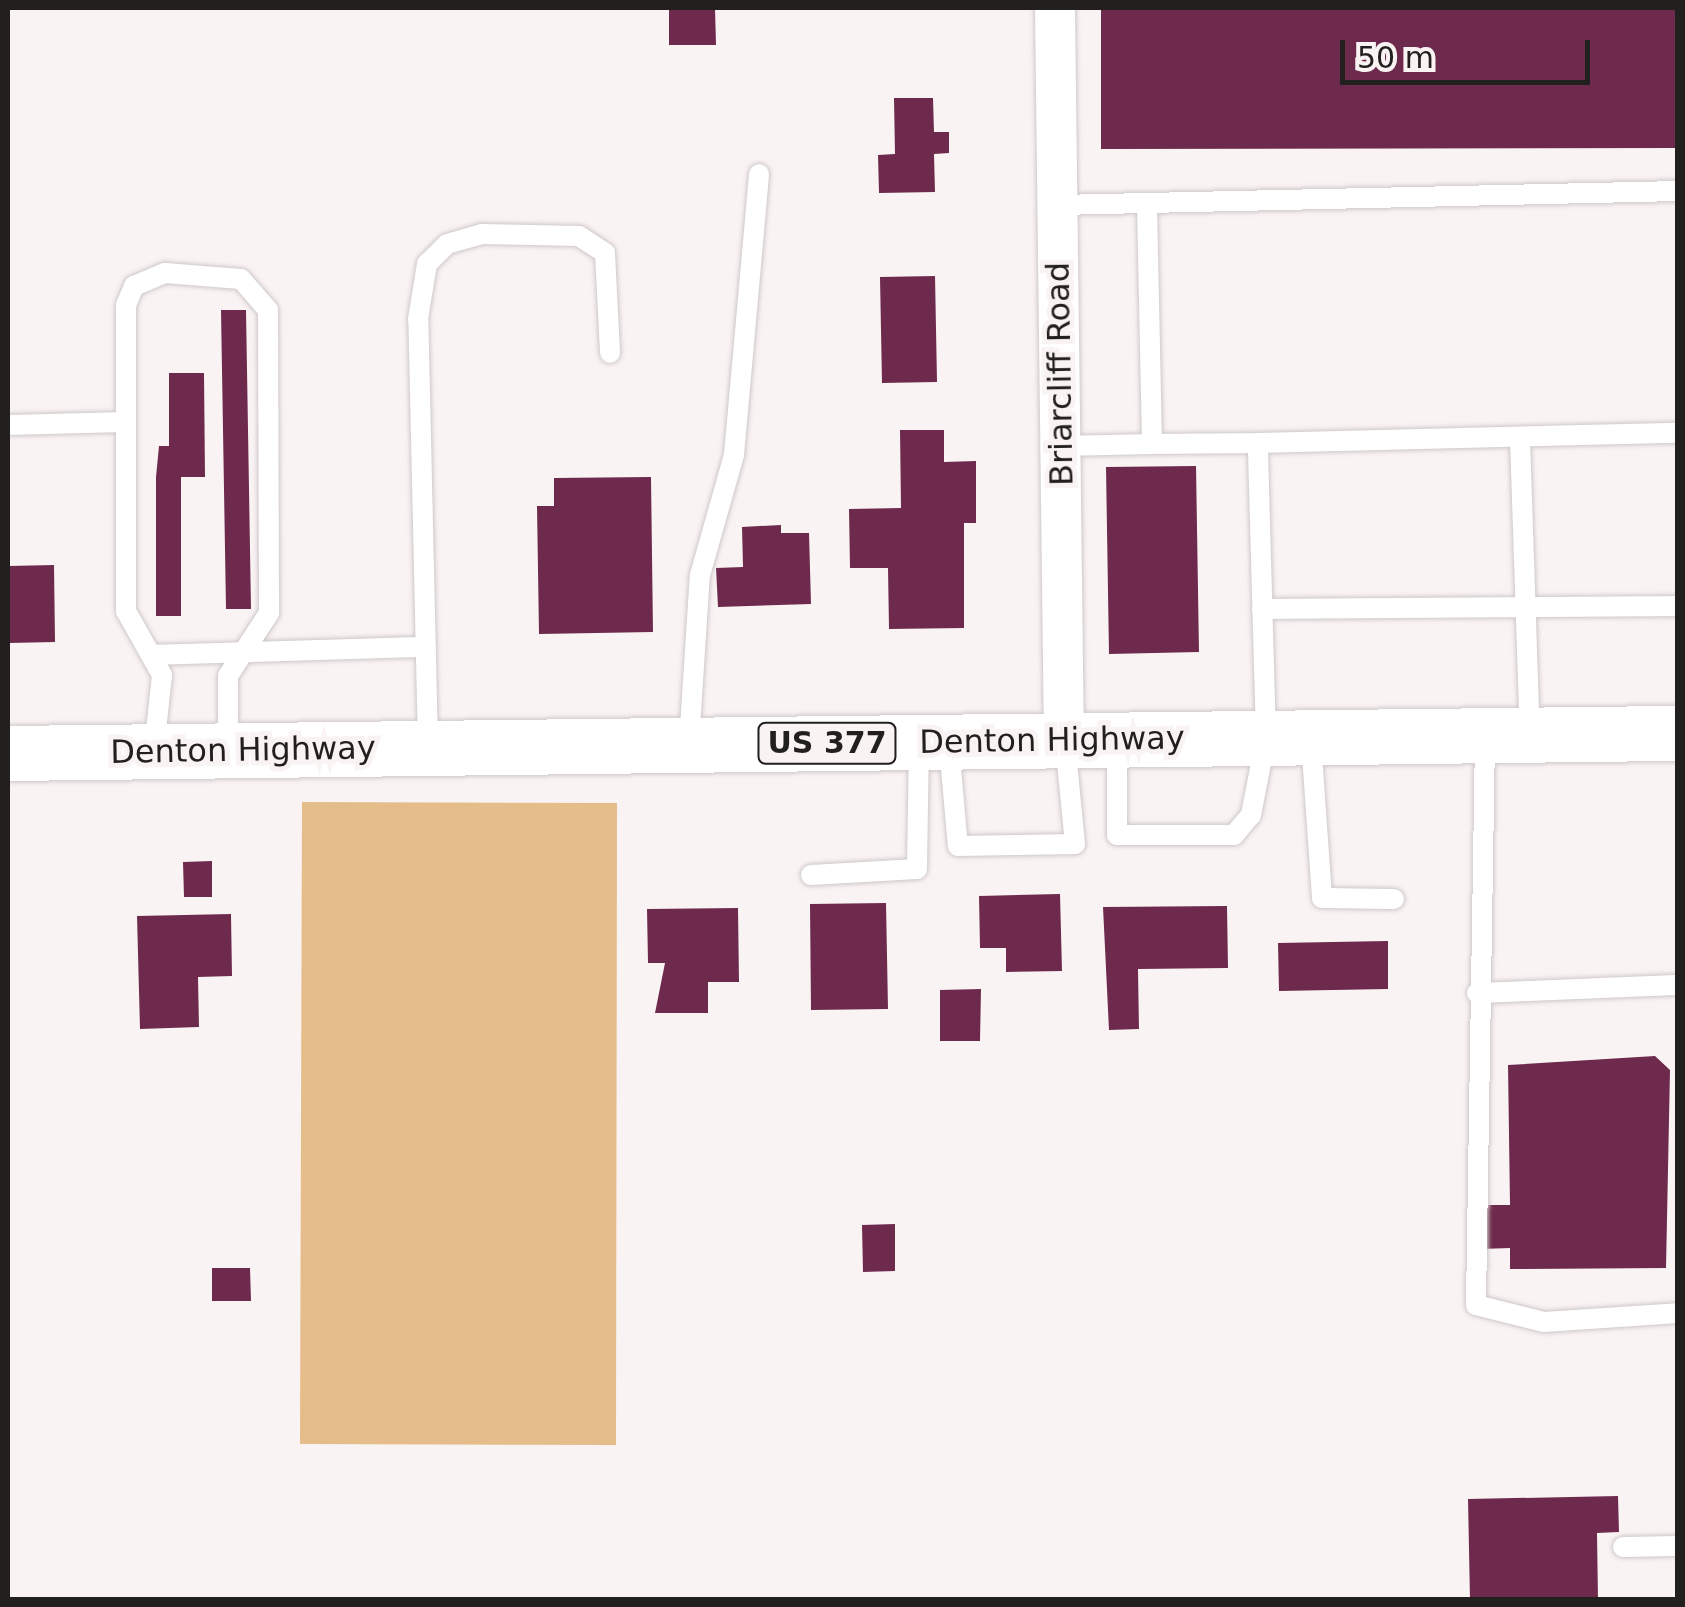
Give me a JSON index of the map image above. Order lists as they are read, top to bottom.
{
  "streets": {
    "main road": ["Denton Highway", "US 377"],
    "street": ["Briarcliff Road"]
  },
  "crossings": [
    ["Briarcliff Road", "Denton Highway"]
  ],
  "scale_bar": "50 m"
}
